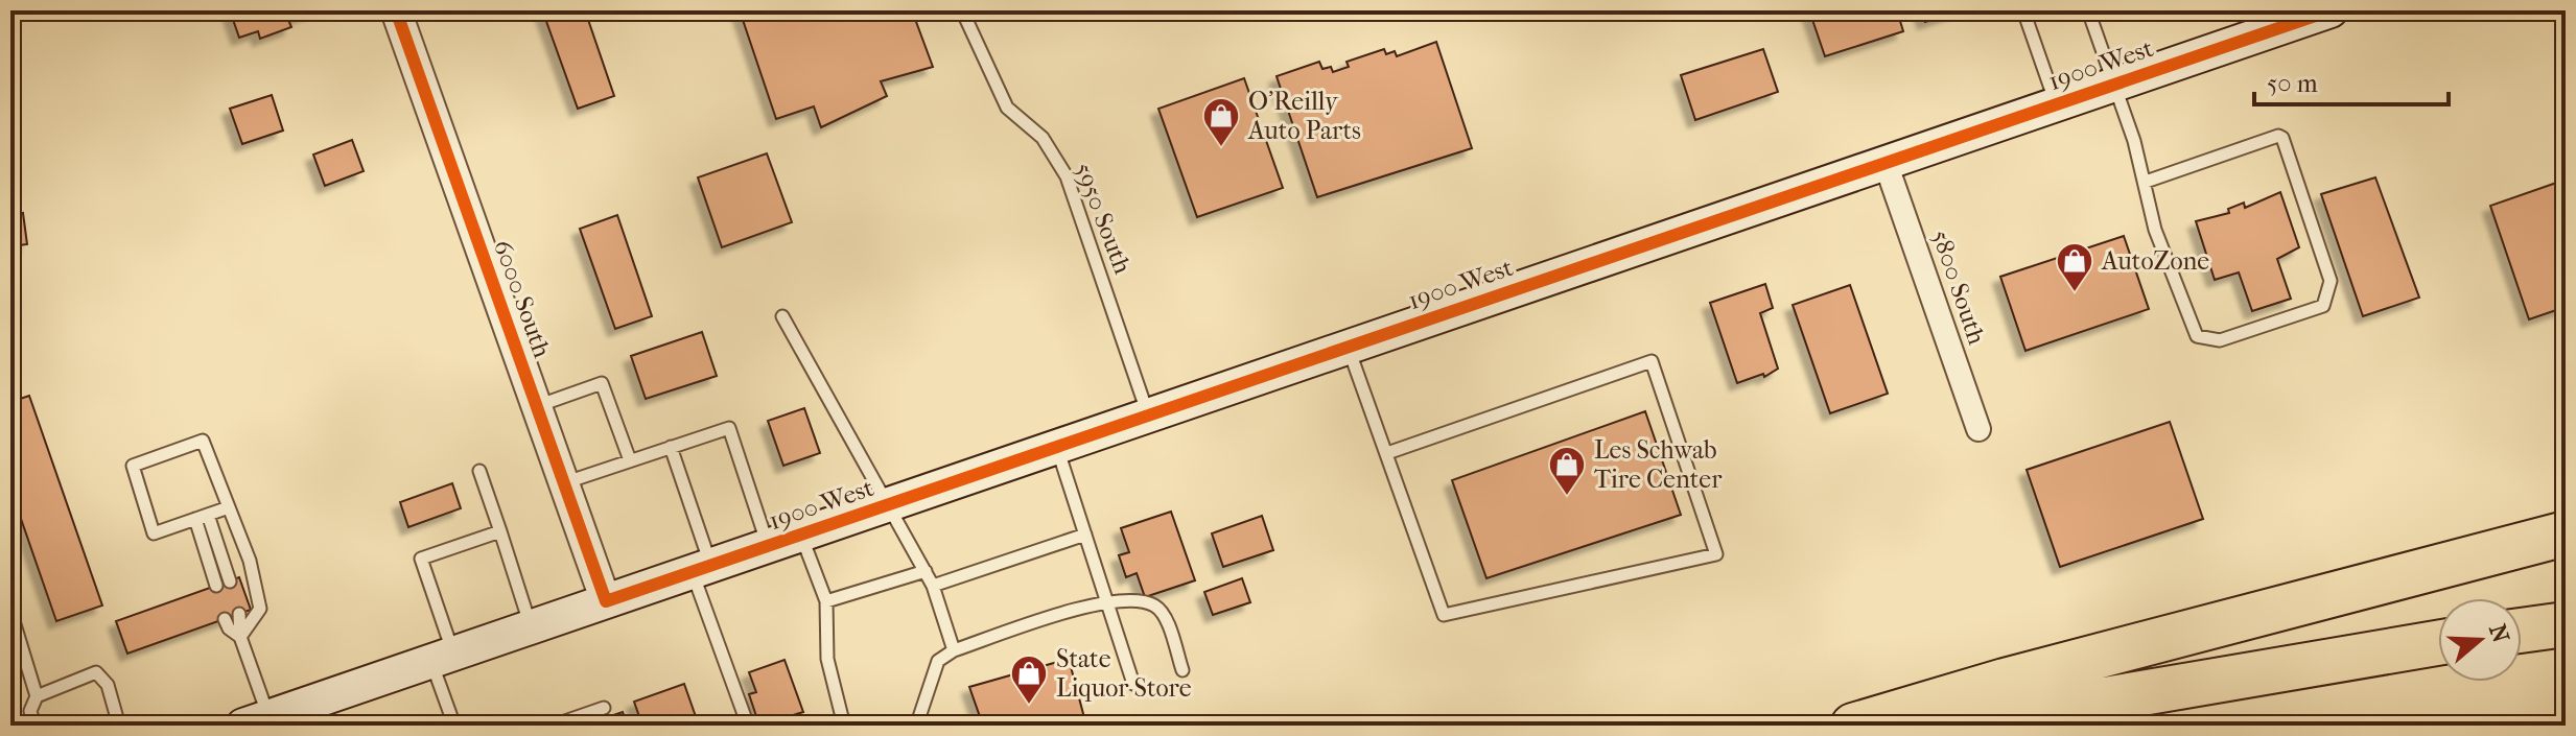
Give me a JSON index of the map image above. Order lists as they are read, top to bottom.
{
  "streets": {
    "main road": ["1900 West"],
    "street": ["5800 South", "6000 South"],
    "lane": ["5950 South"]
  },
  "crossings": [
    ["1900 West", "5950 South"],
    ["1900 West", "5800 South"],
    ["1900 West", "6000 South"]
  ],
  "places": {
    "shop": [
      "O'Reilly Auto Parts",
      "AutoZone",
      "Les Schwab Tire Center",
      "State Liquor Store"
    ]
  },
  "scale_bar": "50 m",
  "north": "right"
}
